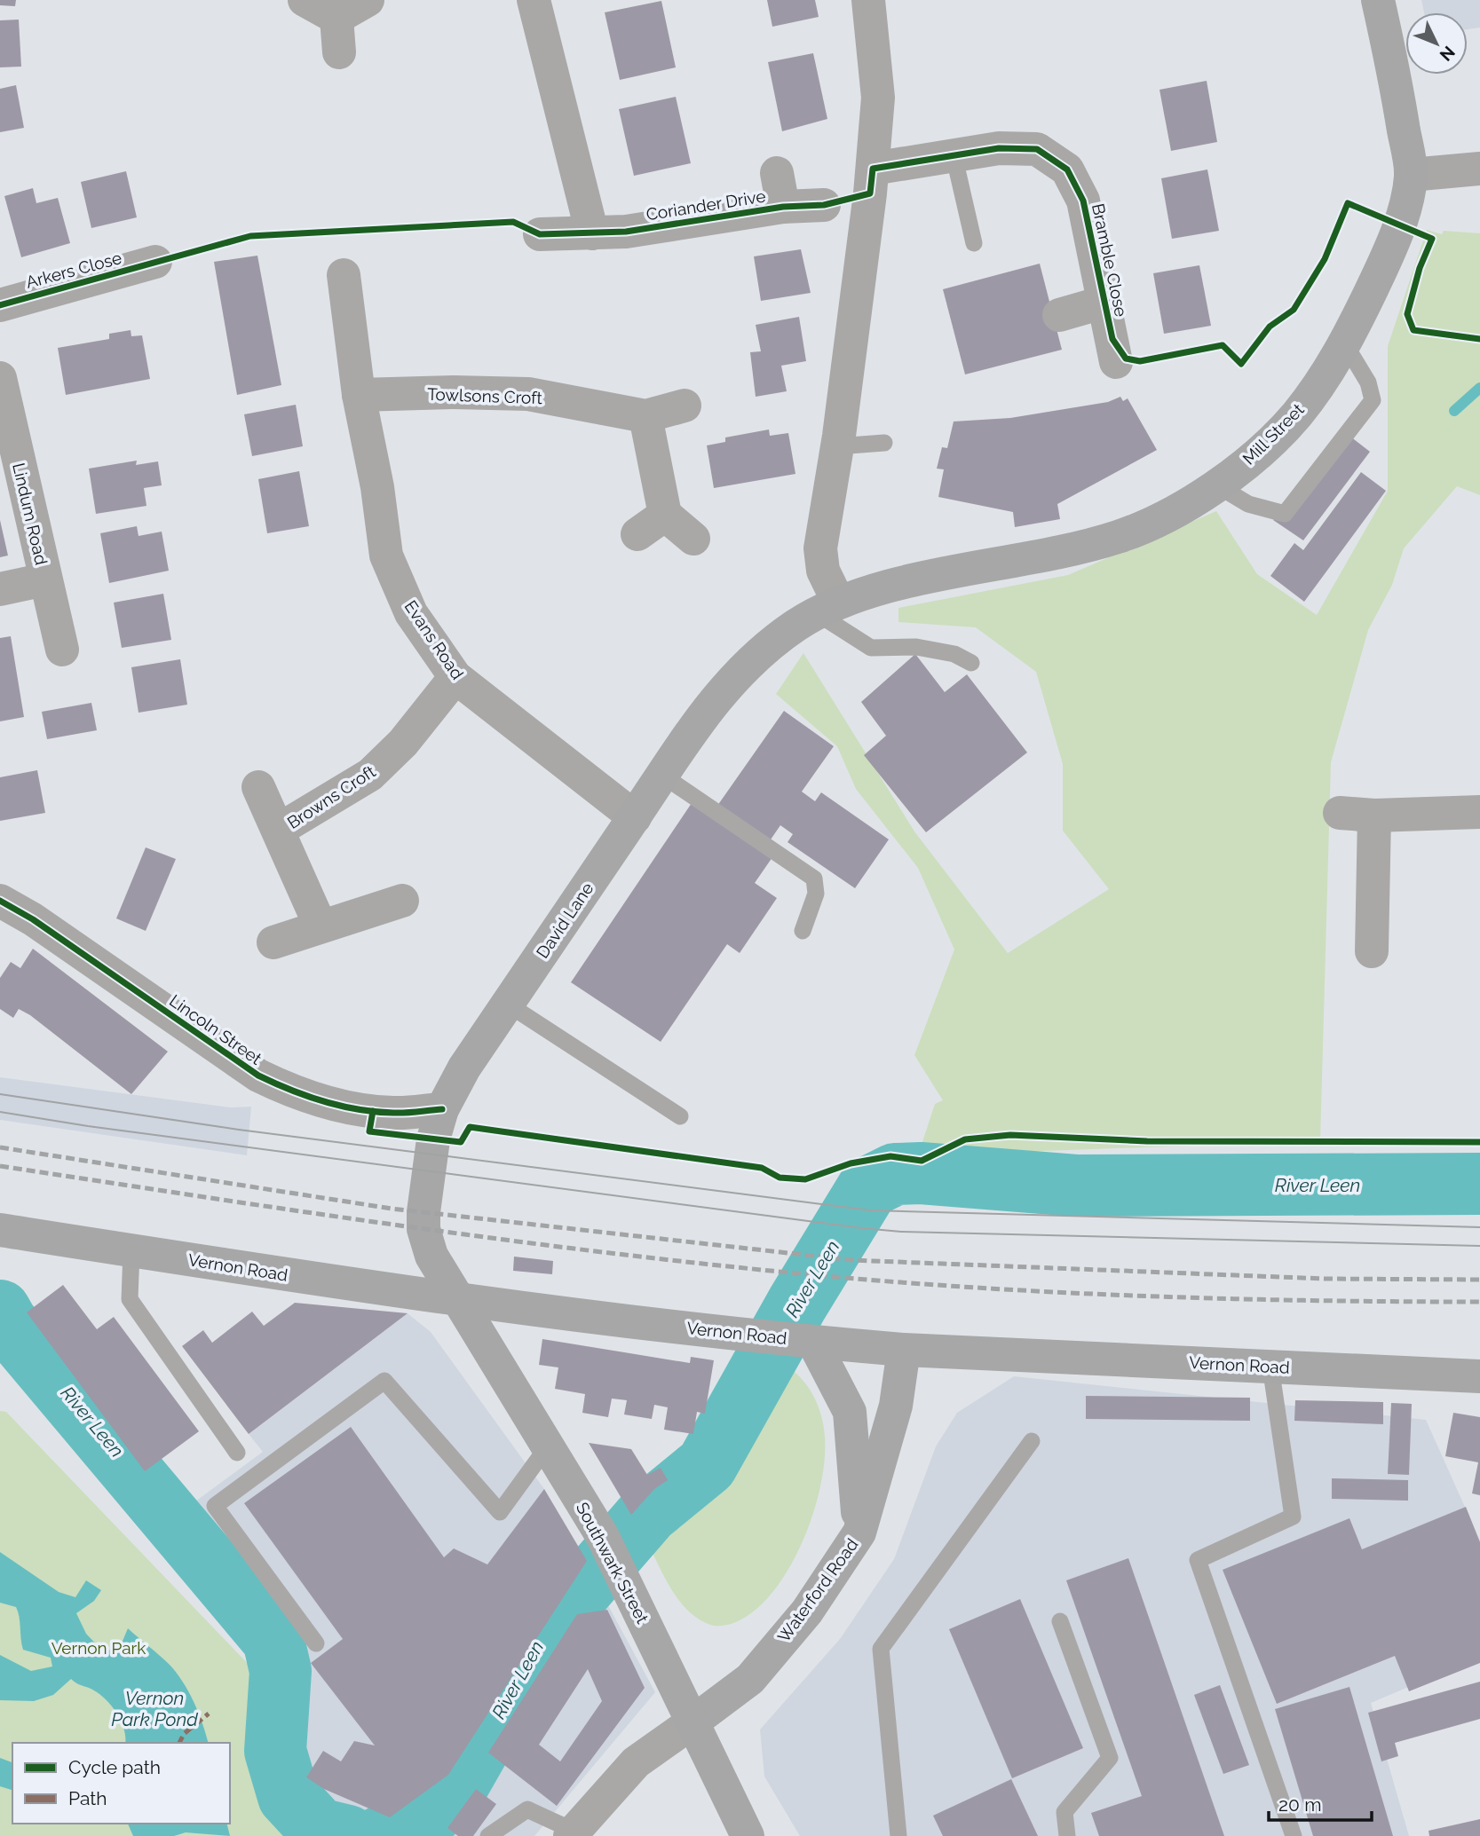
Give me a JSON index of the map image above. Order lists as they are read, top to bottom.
{
  "streets": {
    "main road": [
      "Mill Street",
      "David Lane",
      "Vernon Road",
      "Southwark Street",
      "Waterford Road"
    ],
    "street": [
      "Coriander Drive",
      "Bramble Close",
      "Arkers Close",
      "Towlsons Croft",
      "Lindum Road",
      "Evans Road",
      "Browns Croft",
      "Lincoln Street"
    ]
  },
  "crossings": [
    ["Towlsons Croft", "Evans Road"],
    ["Mill Street", "David Lane"],
    ["Evans Road", "Browns Croft"],
    ["Evans Road", "David Lane"],
    ["David Lane", "Lincoln Street"],
    ["David Lane", "Vernon Road"],
    ["David Lane", "Southwark Street"],
    ["Vernon Road", "Southwark Street"],
    ["Vernon Road", "Waterford Road"],
    ["Southwark Street", "Waterford Road"]
  ],
  "water": ["River Leen", "Vernon Park Pond"],
  "parks": ["Vernon Park"],
  "legend": ["Cycle path", "Path"],
  "scale_bar": "20 m",
  "north": "bottom right"
}
